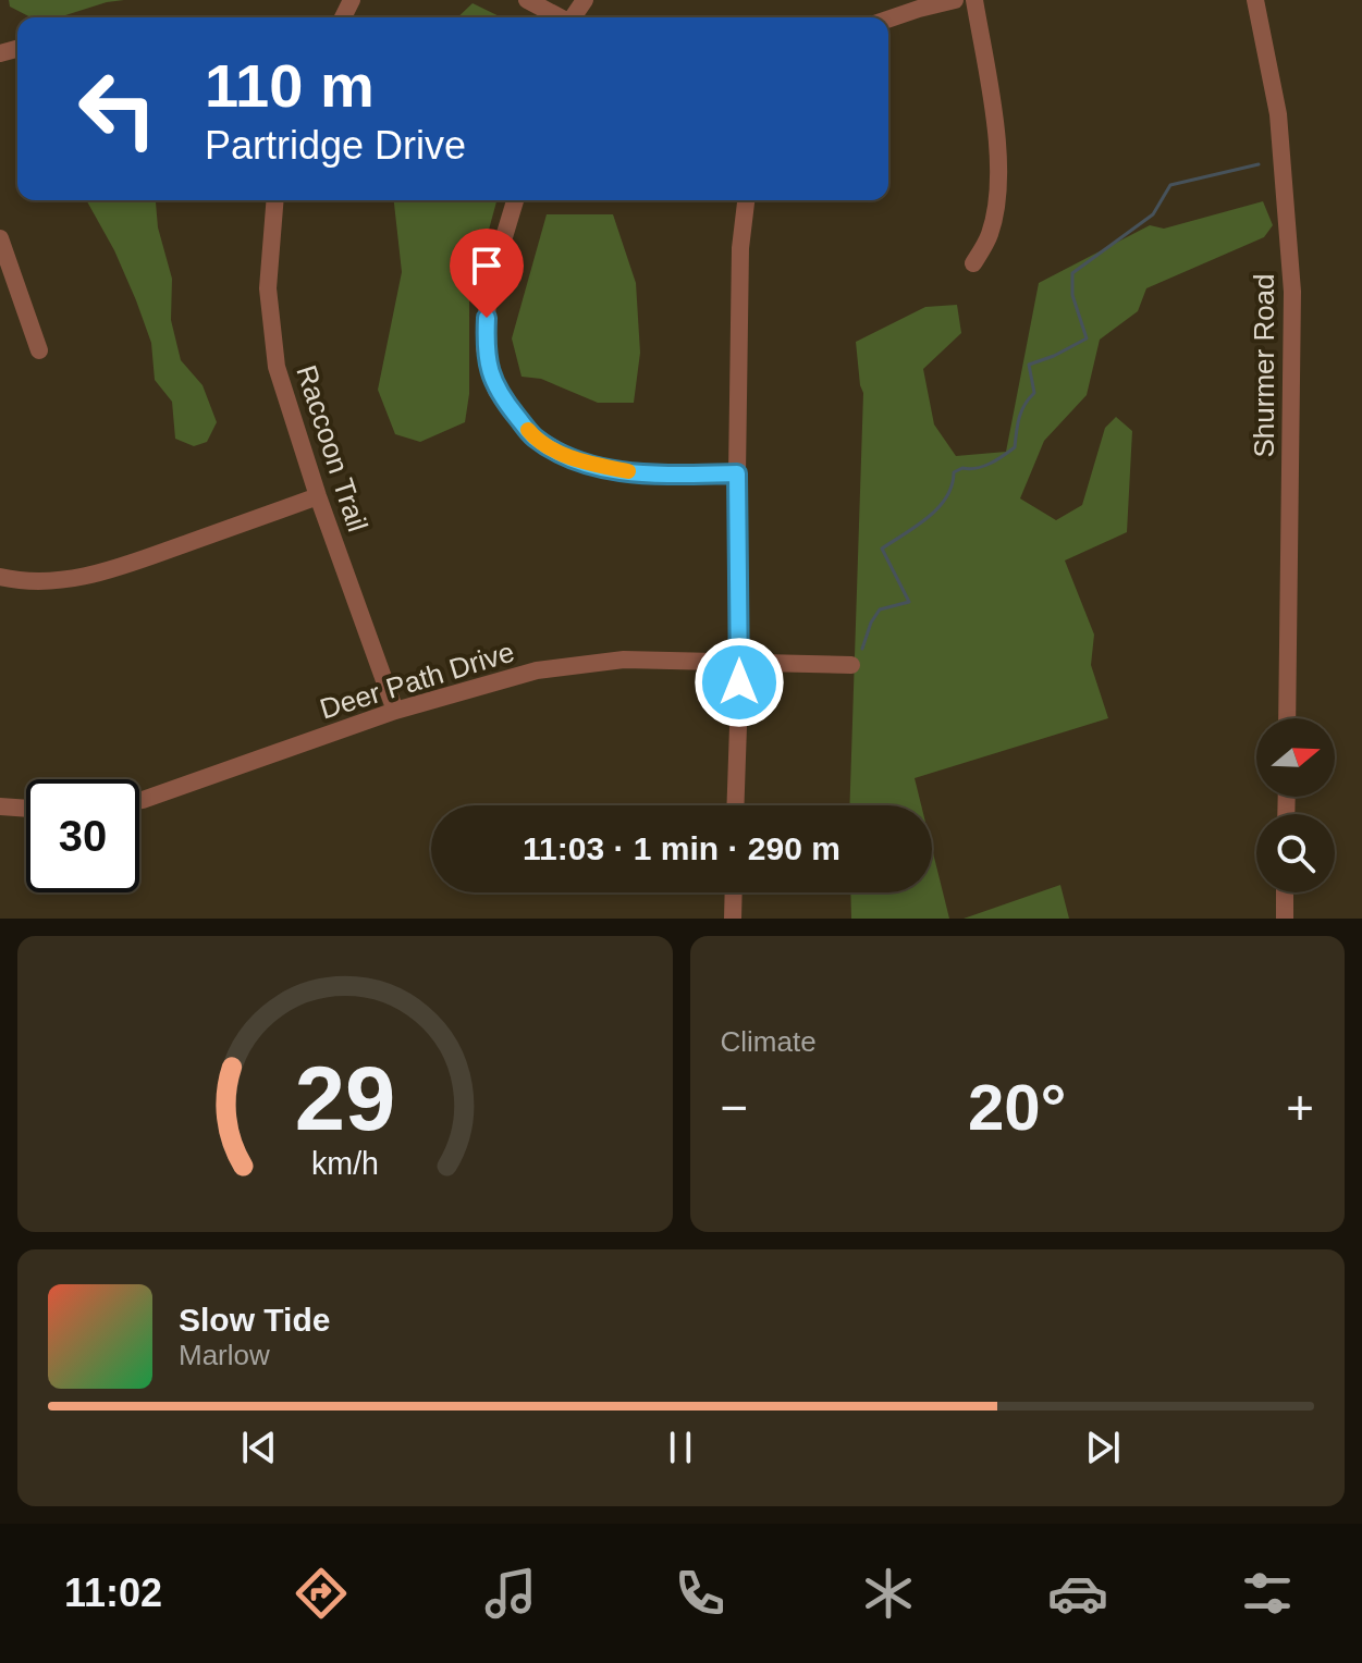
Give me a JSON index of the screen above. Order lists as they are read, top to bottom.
{
  "streets": {
    "street": ["Shurmer Road", "Raccoon Trail", "Deer Path Drive"]
  },
  "crossings": [
    ["Raccoon Trail", "Deer Path Drive"]
  ],
  "north": "right",
  "page": {
    "turn": ["110 m", "Partridge Drive"],
    "limit": "30",
    "trip": "11:03 · 1 min · 290 m",
    "tile": "Climate",
    "heat": ["−", "20°", "+"],
    "song": ["Slow Tide", "Marlow"],
    "tabs": "11:02",
    "gauge": ["29", "km/h"]
  }
}
